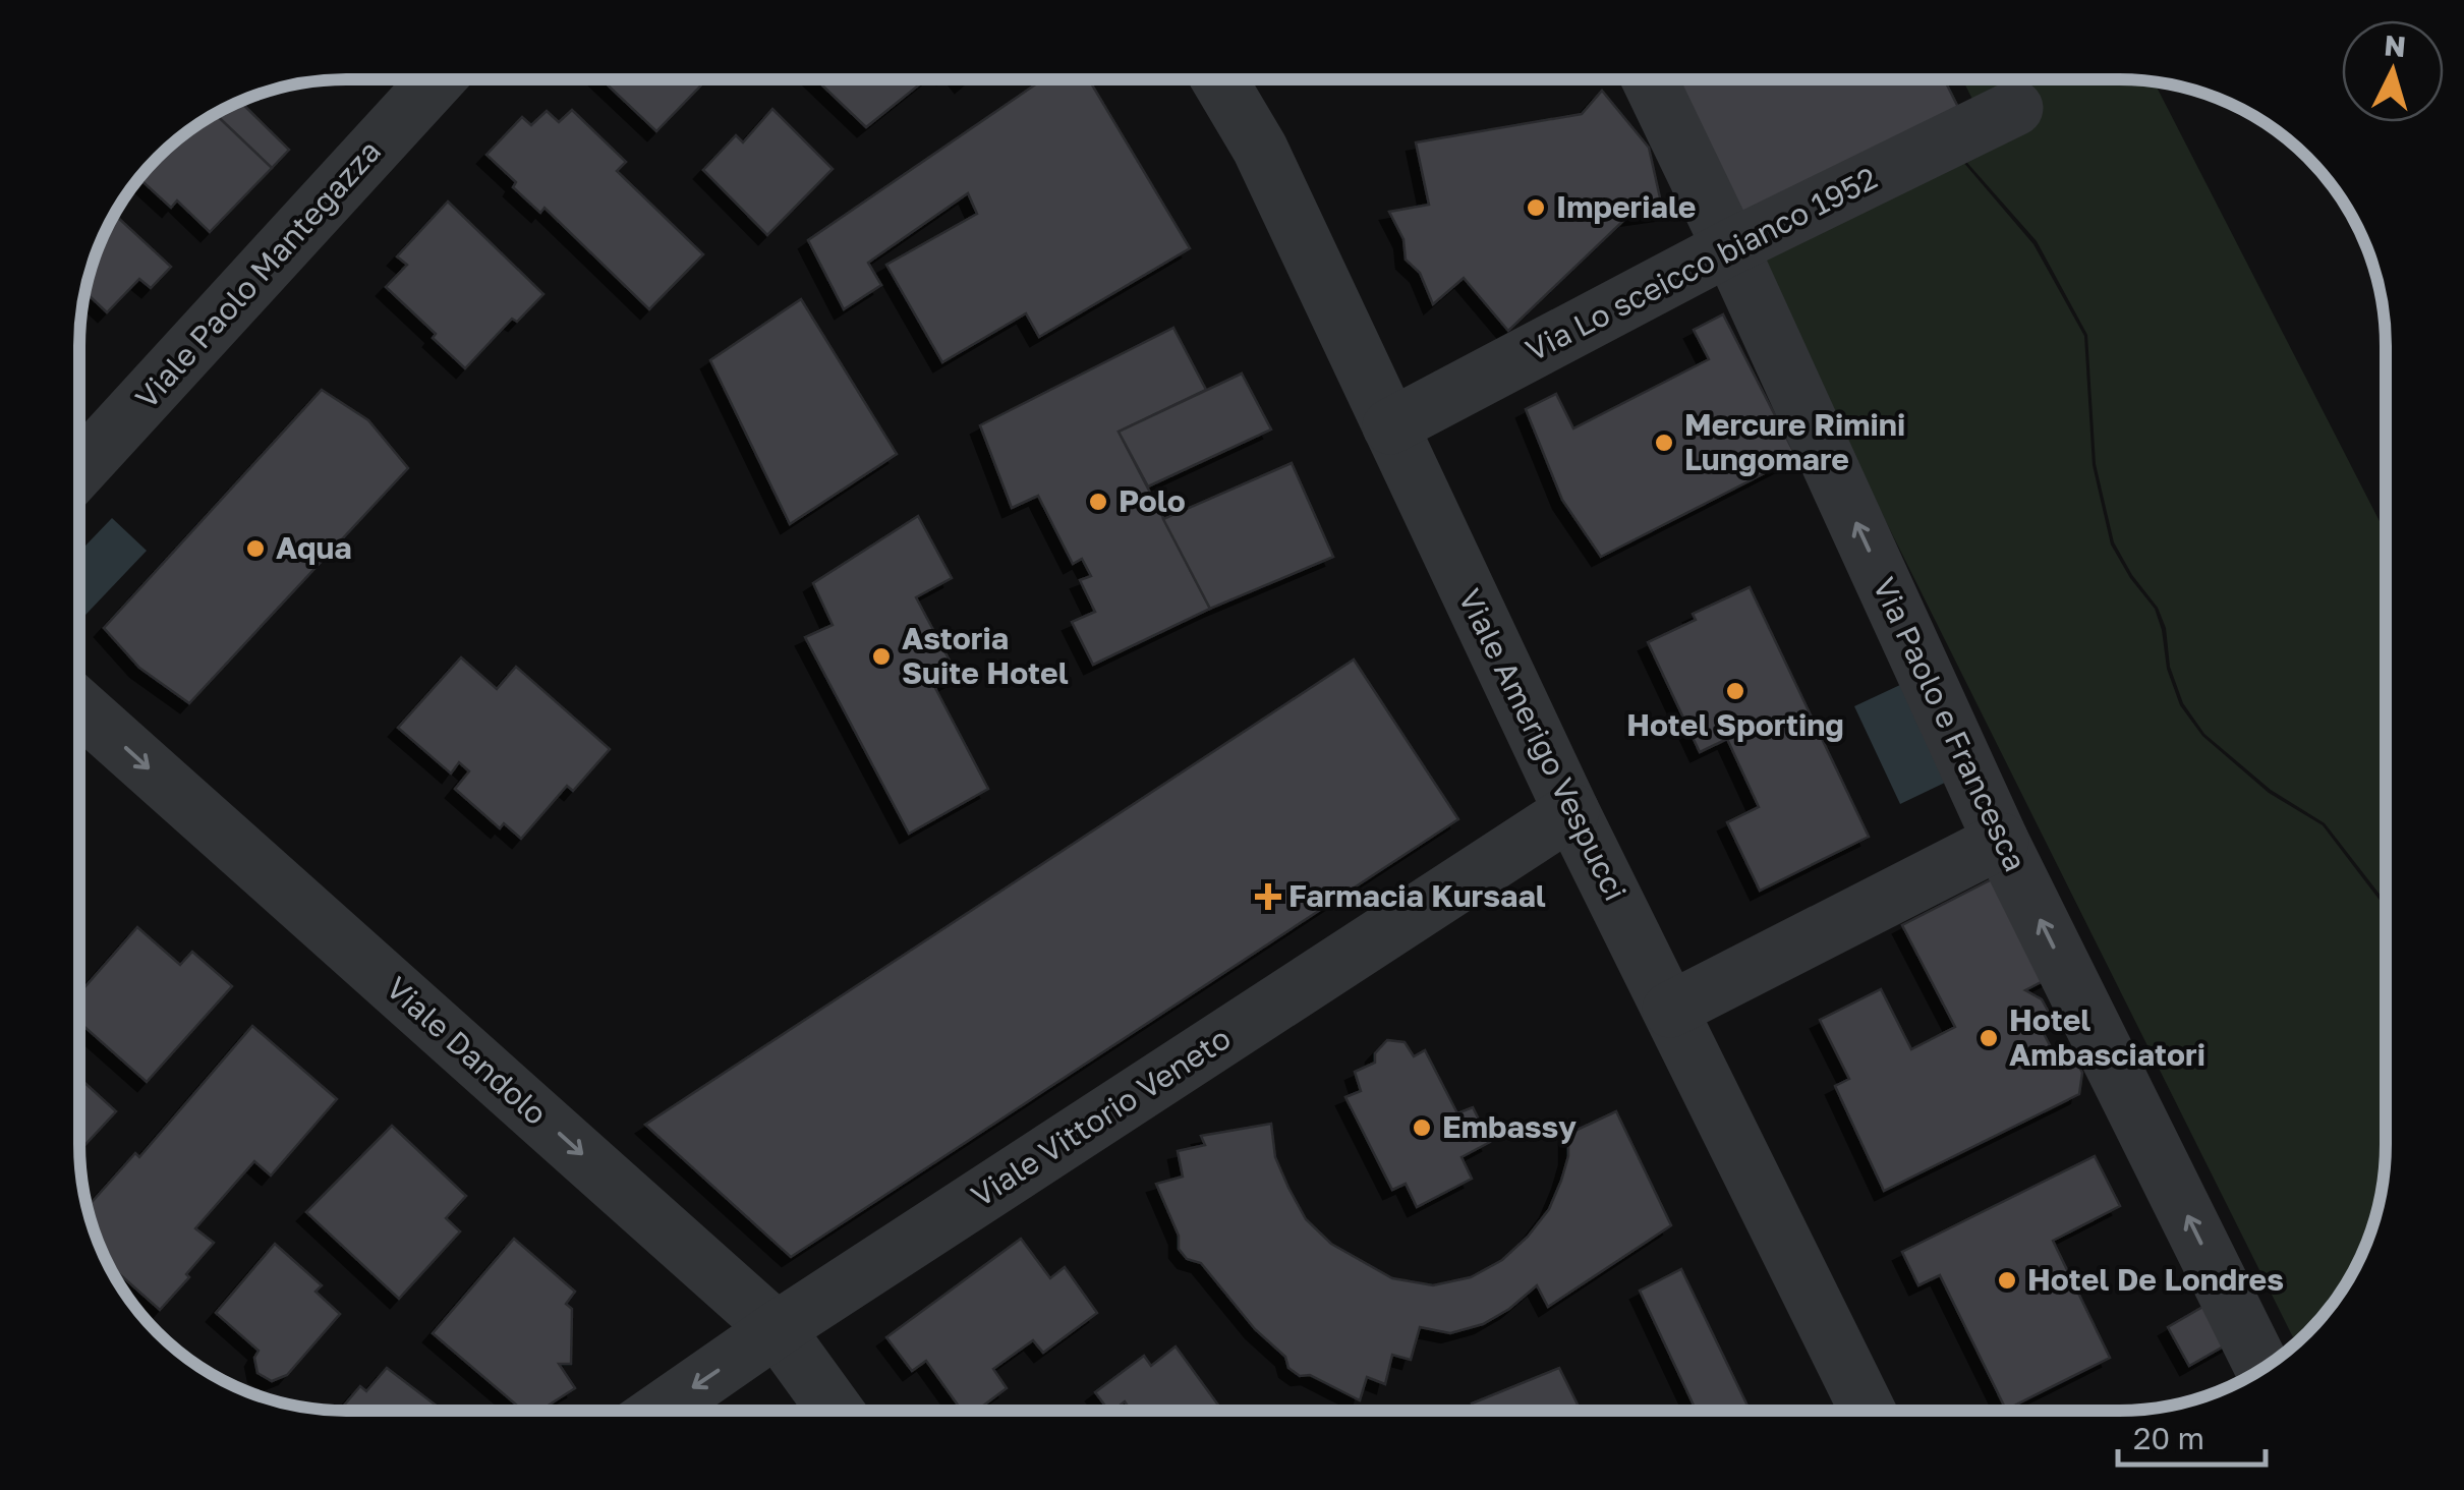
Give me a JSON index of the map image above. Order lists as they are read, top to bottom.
{
  "streets": {
    "street": [
      "Via Lo sceicco bianco 1952",
      "Viale Paolo Mantegazza",
      "Via Paolo e Francesca",
      "Viale Amerigo Vespucci",
      "Viale Dandolo",
      "Viale Vittorio Veneto"
    ]
  },
  "crossings": [
    ["Via Lo sceicco bianco 1952", "Via Paolo e Francesca"],
    ["Via Lo sceicco bianco 1952", "Viale Amerigo Vespucci"],
    ["Viale Amerigo Vespucci", "Viale Vittorio Veneto"],
    ["Viale Dandolo", "Viale Vittorio Veneto"]
  ],
  "one_way": ["Via Paolo e Francesca", "Viale Dandolo"],
  "places": {
    "other": [
      "Imperiale",
      "Mercure Rimini Lungomare",
      "Polo",
      "Aqua",
      "Astoria Suite Hotel",
      "Hotel Sporting",
      "Hotel Ambasciatori",
      "Embassy",
      "Hotel De Londres"
    ],
    "health": ["Farmacia Kursaal"]
  },
  "scale_bar": "20 m",
  "north": "top"
}
